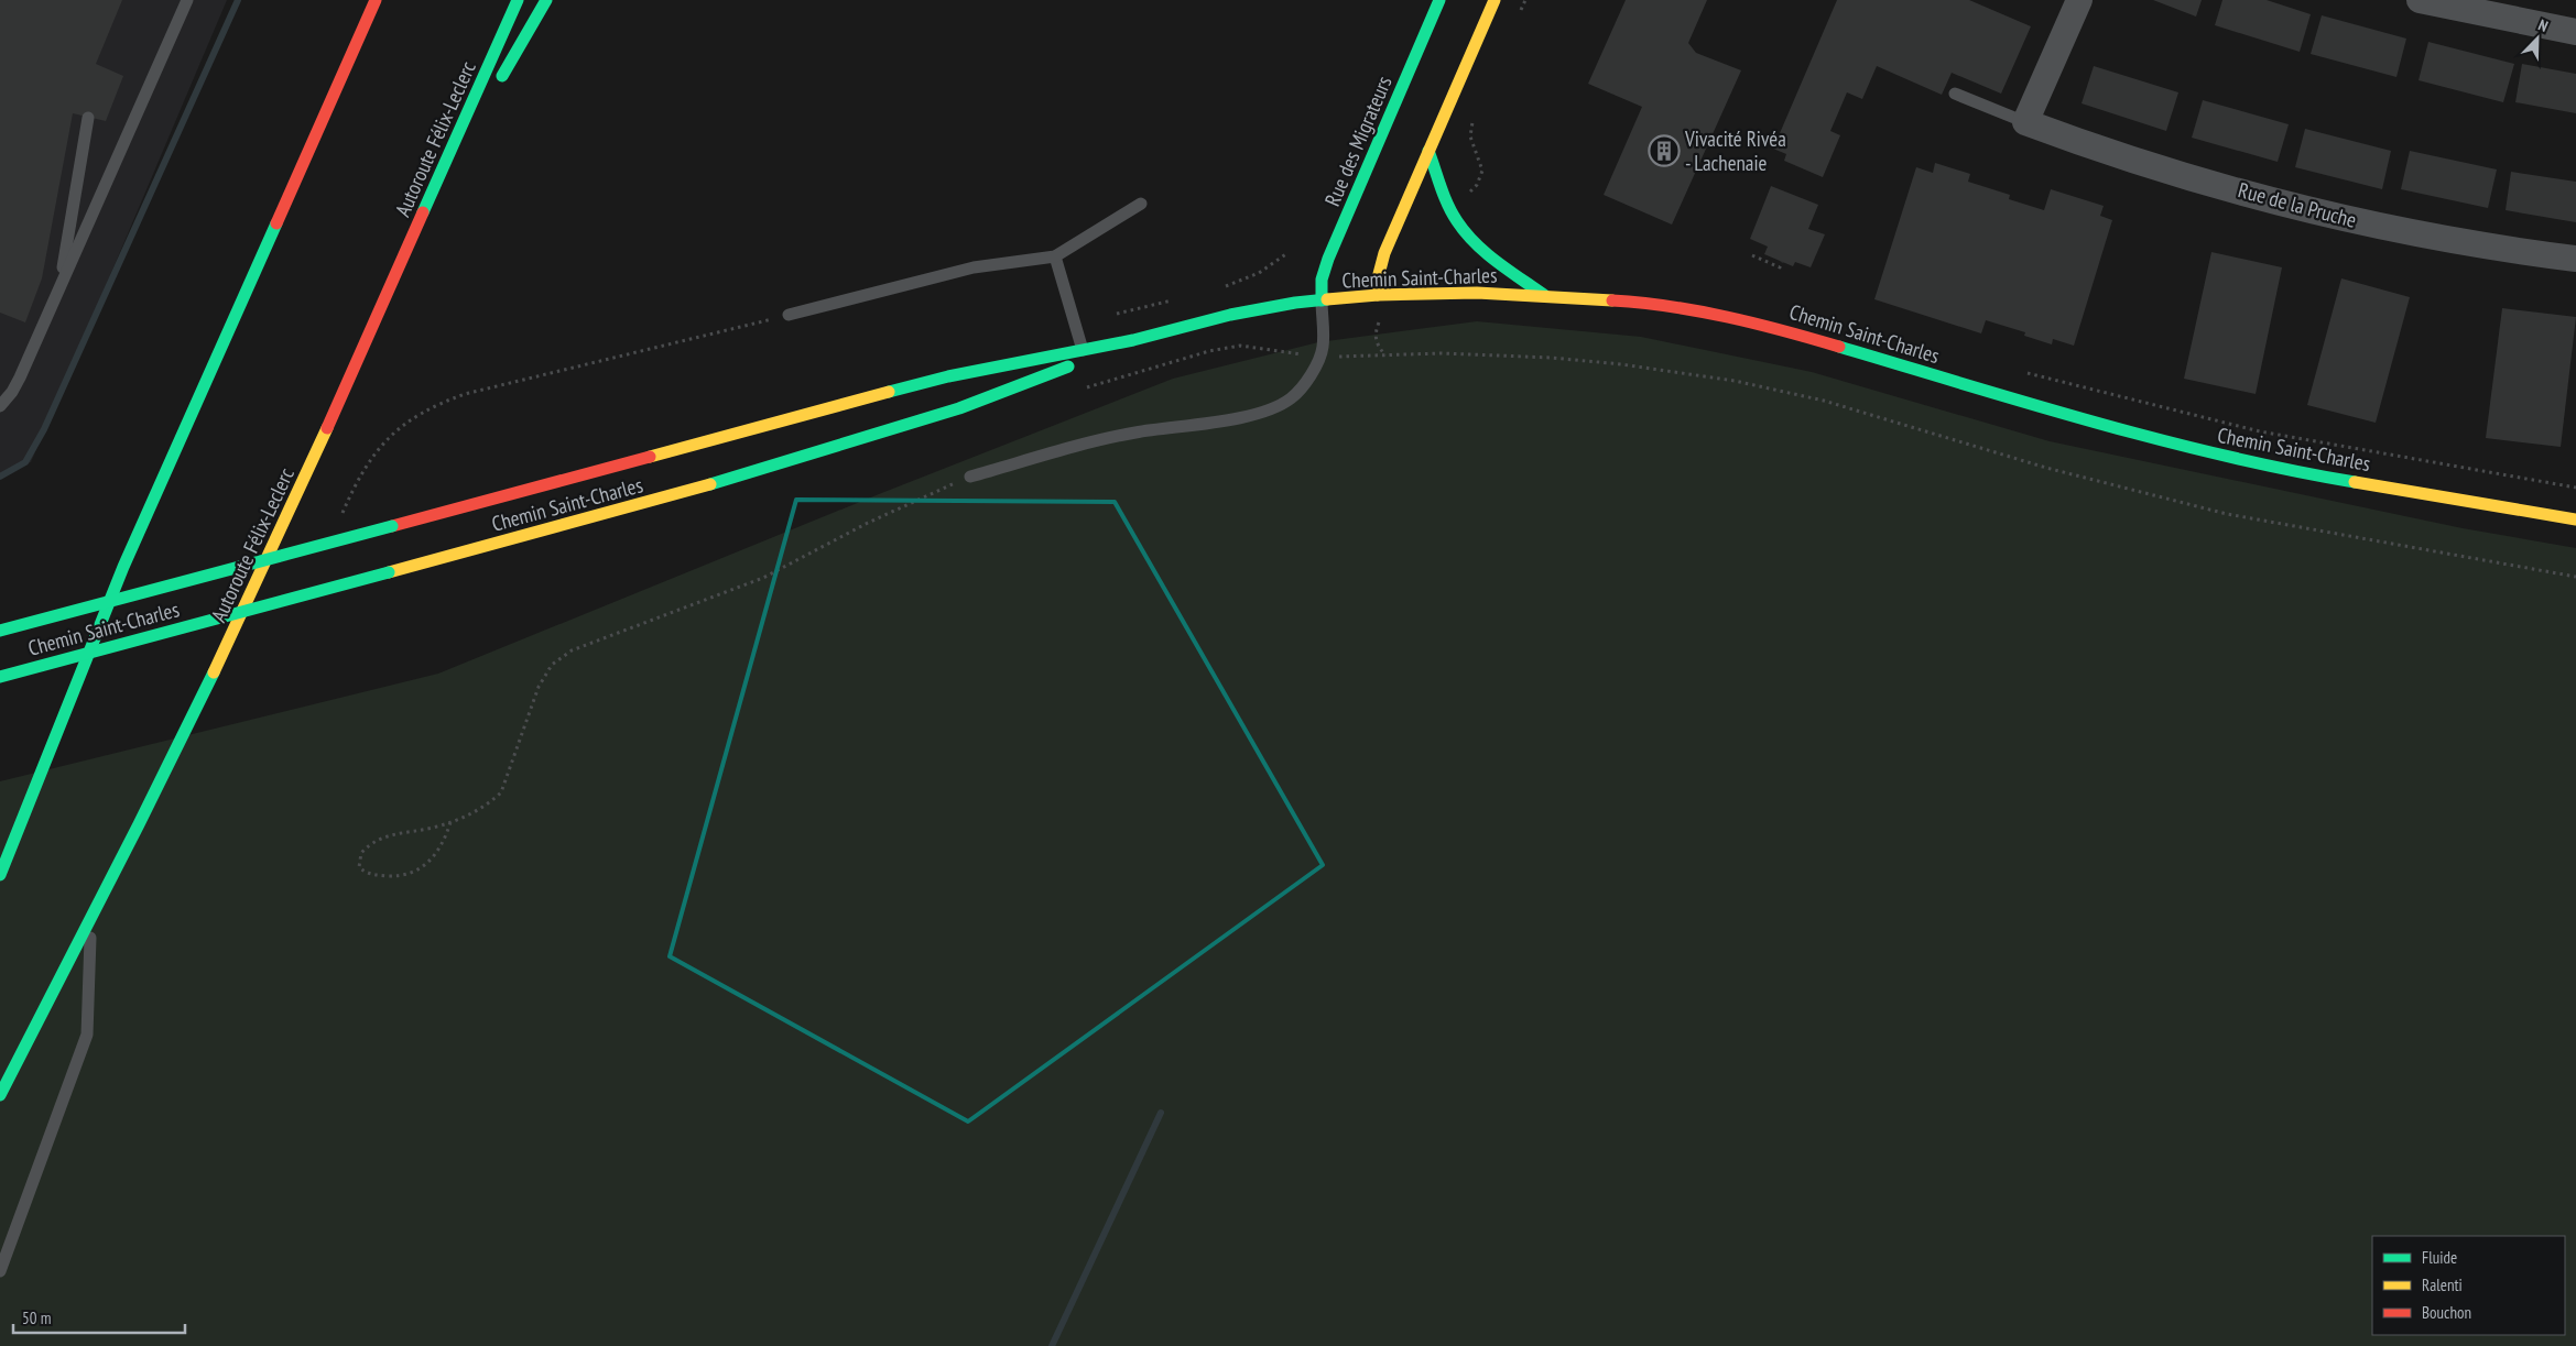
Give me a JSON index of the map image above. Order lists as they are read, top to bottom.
{
  "streets": {
    "main road": ["Autoroute Félix-Leclerc", "Rue des Migrateurs", "Chemin Saint-Charles"],
    "street": ["Rue de la Pruche"]
  },
  "crossings": [
    ["Rue des Migrateurs", "Chemin Saint-Charles"]
  ],
  "places": {
    "building": ["Vivacité Rivéa - Lachenaie"]
  },
  "legend": ["Fluide", "Ralenti", "Bouchon"],
  "scale_bar": "50 m",
  "north": "top right"
}
